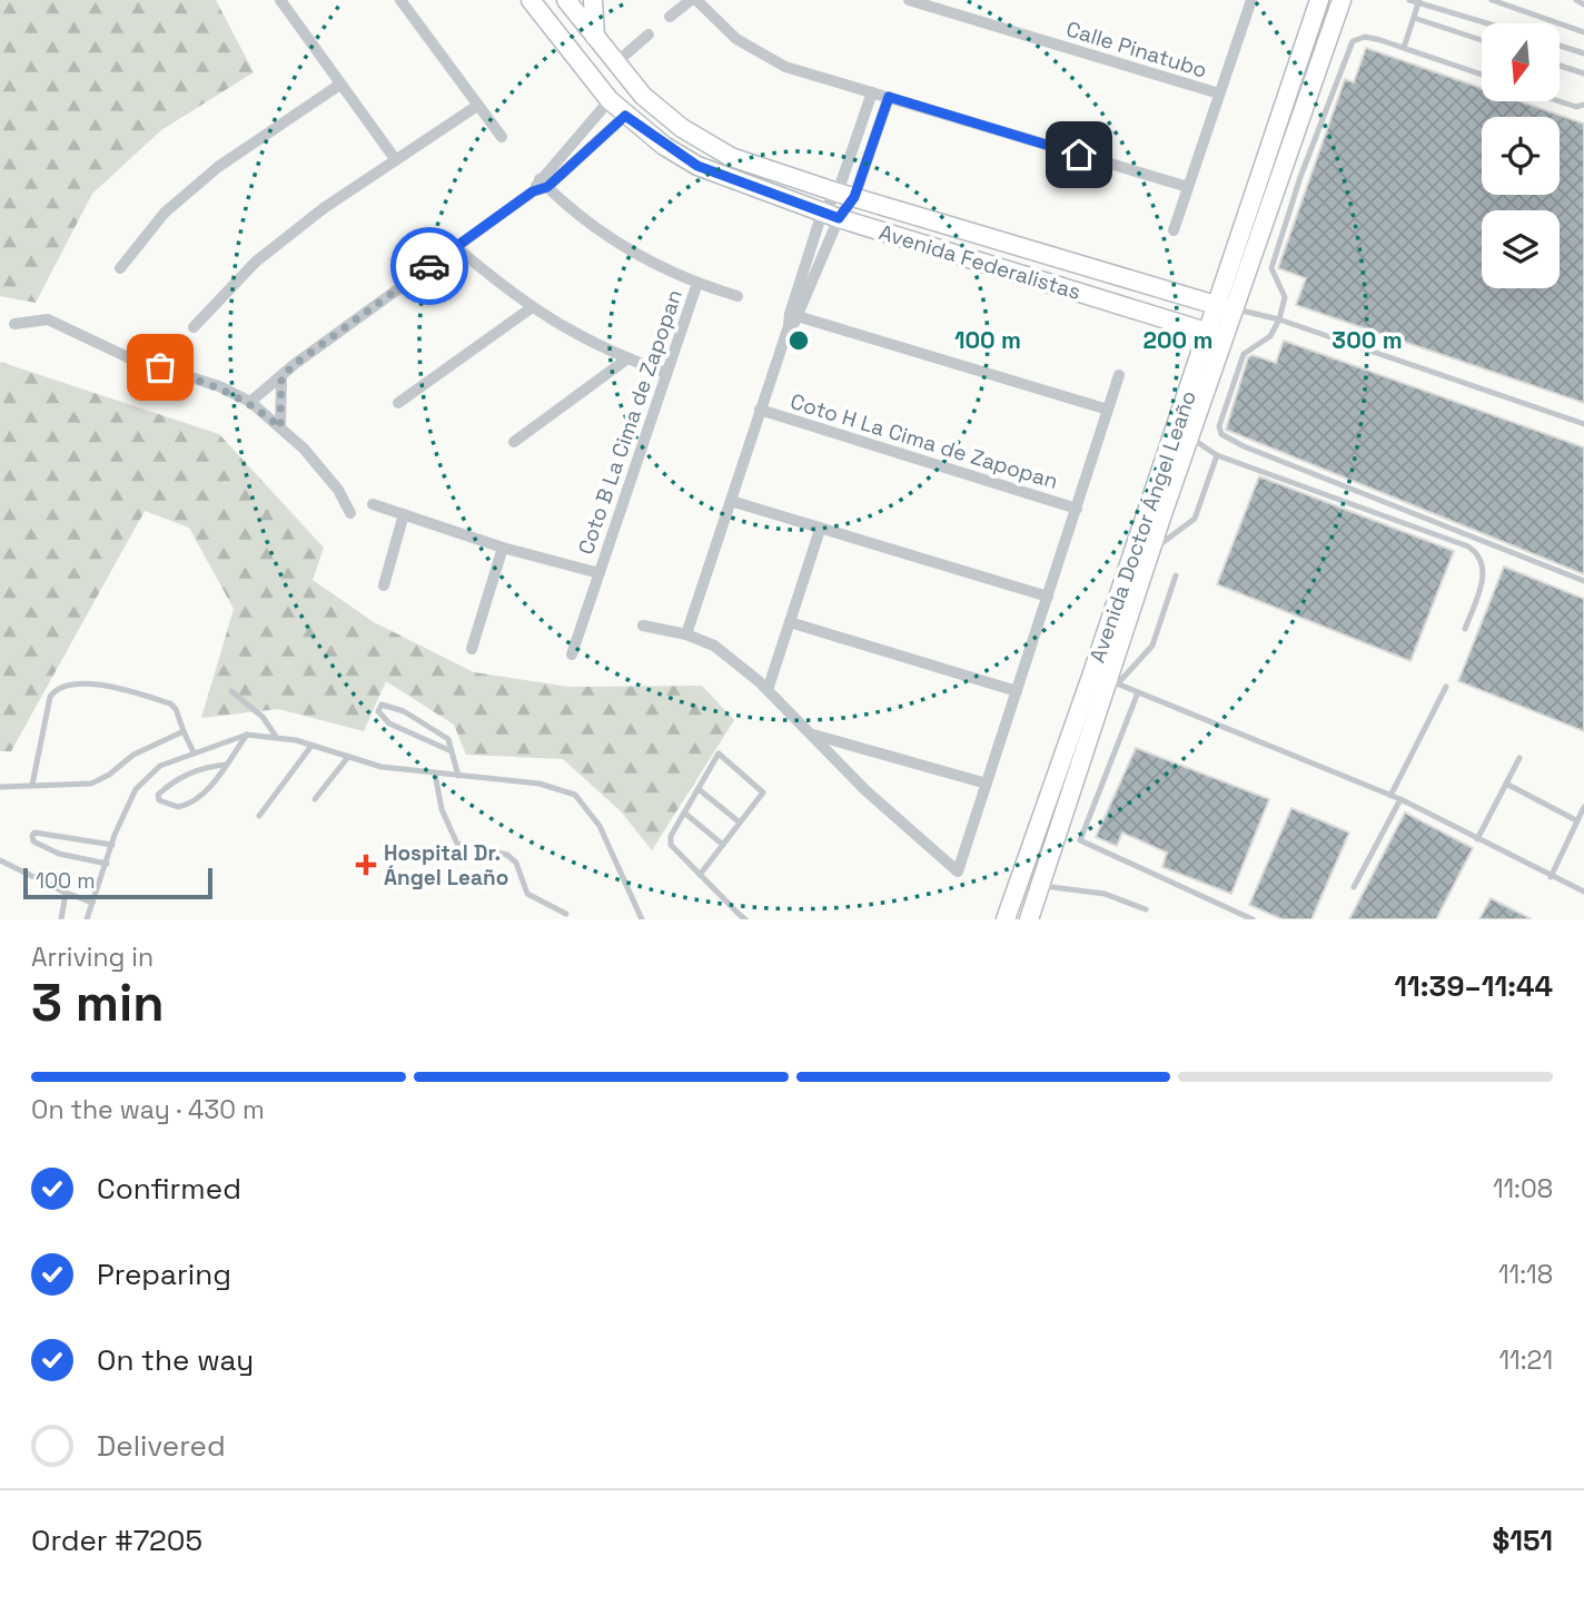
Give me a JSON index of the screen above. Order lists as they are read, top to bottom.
{
  "streets": {
    "street": [
      "Calle Pinatubo",
      "Avenida Federalistas",
      "Coto B La Cima de Zapopan",
      "Coto H La Cima de Zapopan",
      "Avenida Doctor Ángel Leaño"
    ]
  },
  "crossings": [
    ["Avenida Federalistas", "Coto H La Cima de Zapopan"],
    ["Avenida Federalistas", "Avenida Doctor Ángel Leaño"]
  ],
  "places": {
    "health": ["Hospital Dr. Ángel Leaño"]
  },
  "scale_bar": "100 m",
  "north": "bottom",
  "page": {
    "scale": "100 m",
    "heading": ["3 min", "Arriving in", "11:39–11:44"],
    "panel": ["Order #7205", "$151"],
    "bar": "On the way · 430 m",
    "list": [
      ["Confirmed", "11:08"],
      ["Preparing", "11:18"],
      ["On the way", "11:21"],
      "Delivered"
    ]
  },
  "rings": ["100 m", "200 m", "300 m"]
}
